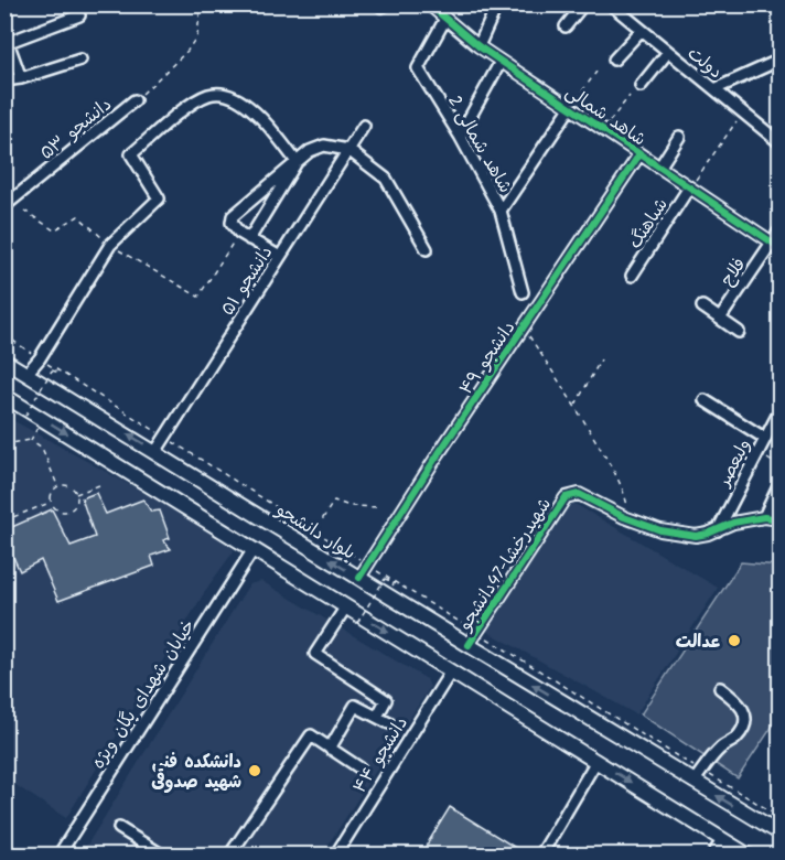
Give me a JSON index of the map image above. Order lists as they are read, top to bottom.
{
  "streets": {
    "main road": ["بلوار دانشجو"],
    "street": [
      "دولت",
      "شاهد شمالی",
      "دانشجو ۵۳",
      "شاهد شمالی 2",
      "شباهنگ",
      "فلاح",
      "دانشجو ۵۱",
      "دانشجو ۴۹",
      "ولیعصر",
      "شهیدرخشا-47دانشجو",
      "خیابان شهدای یگان ویژه",
      "دانشجو ۴۴"
    ]
  },
  "crossings": [
    ["شاهد شمالی", "شاهد شمالی 2"],
    ["شاهد شمالی", "شباهنگ"],
    ["شاهد شمالی", "فلاح"],
    ["شاهد شمالی", "دانشجو ۴۹"],
    ["دانشجو ۵۱", "بلوار دانشجو"],
    ["دانشجو ۴۹", "بلوار دانشجو"],
    ["بلوار دانشجو", "شهیدرخشا-47دانشجو"]
  ],
  "places": ["عدالت", "دانشکده فنی شهید صدوقی"]
}
